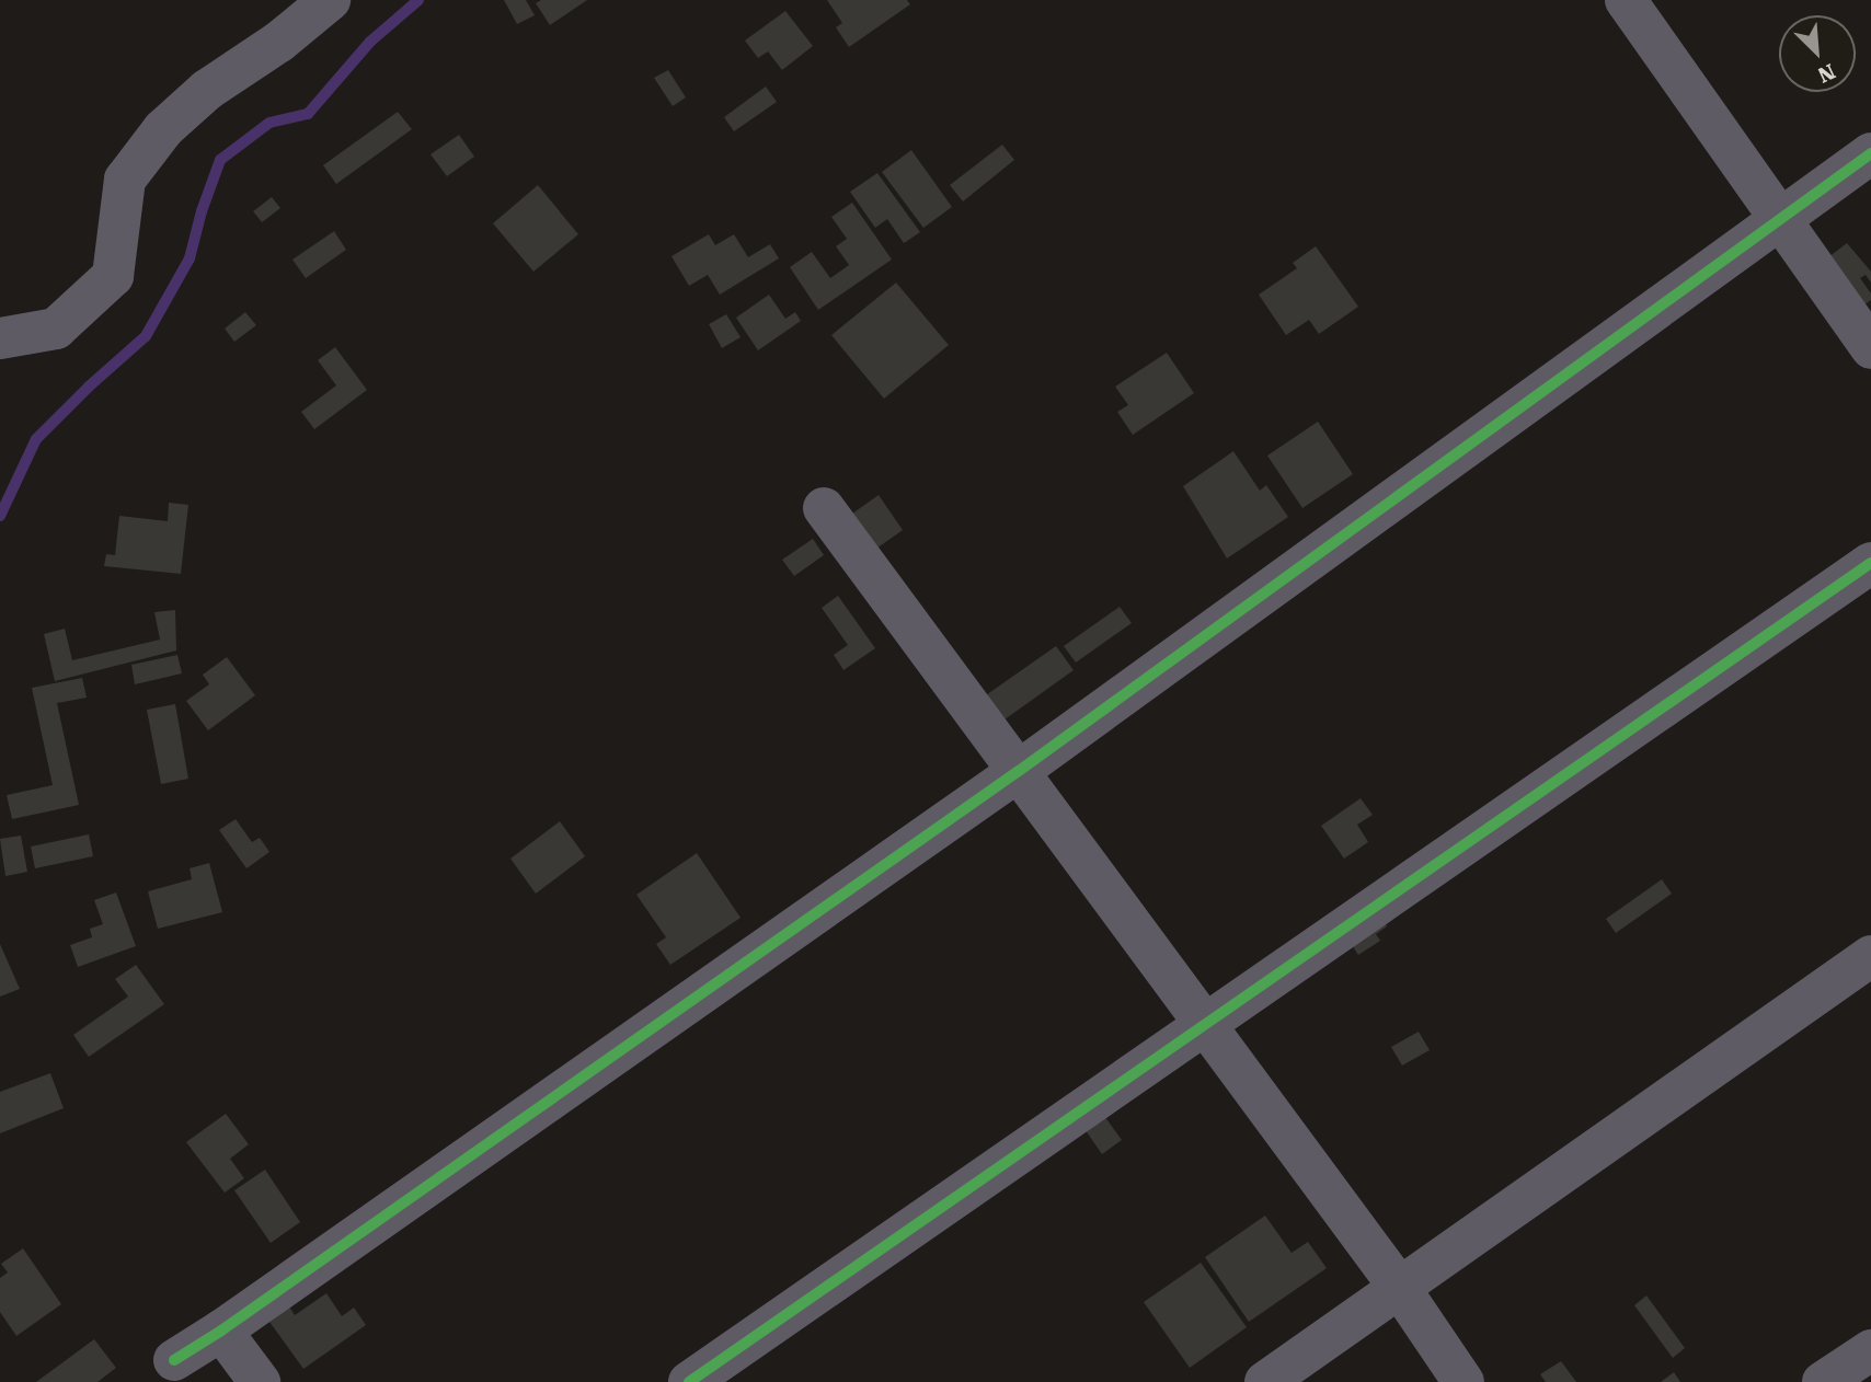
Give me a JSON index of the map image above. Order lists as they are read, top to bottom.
{
  "north": "bottom right"
}
